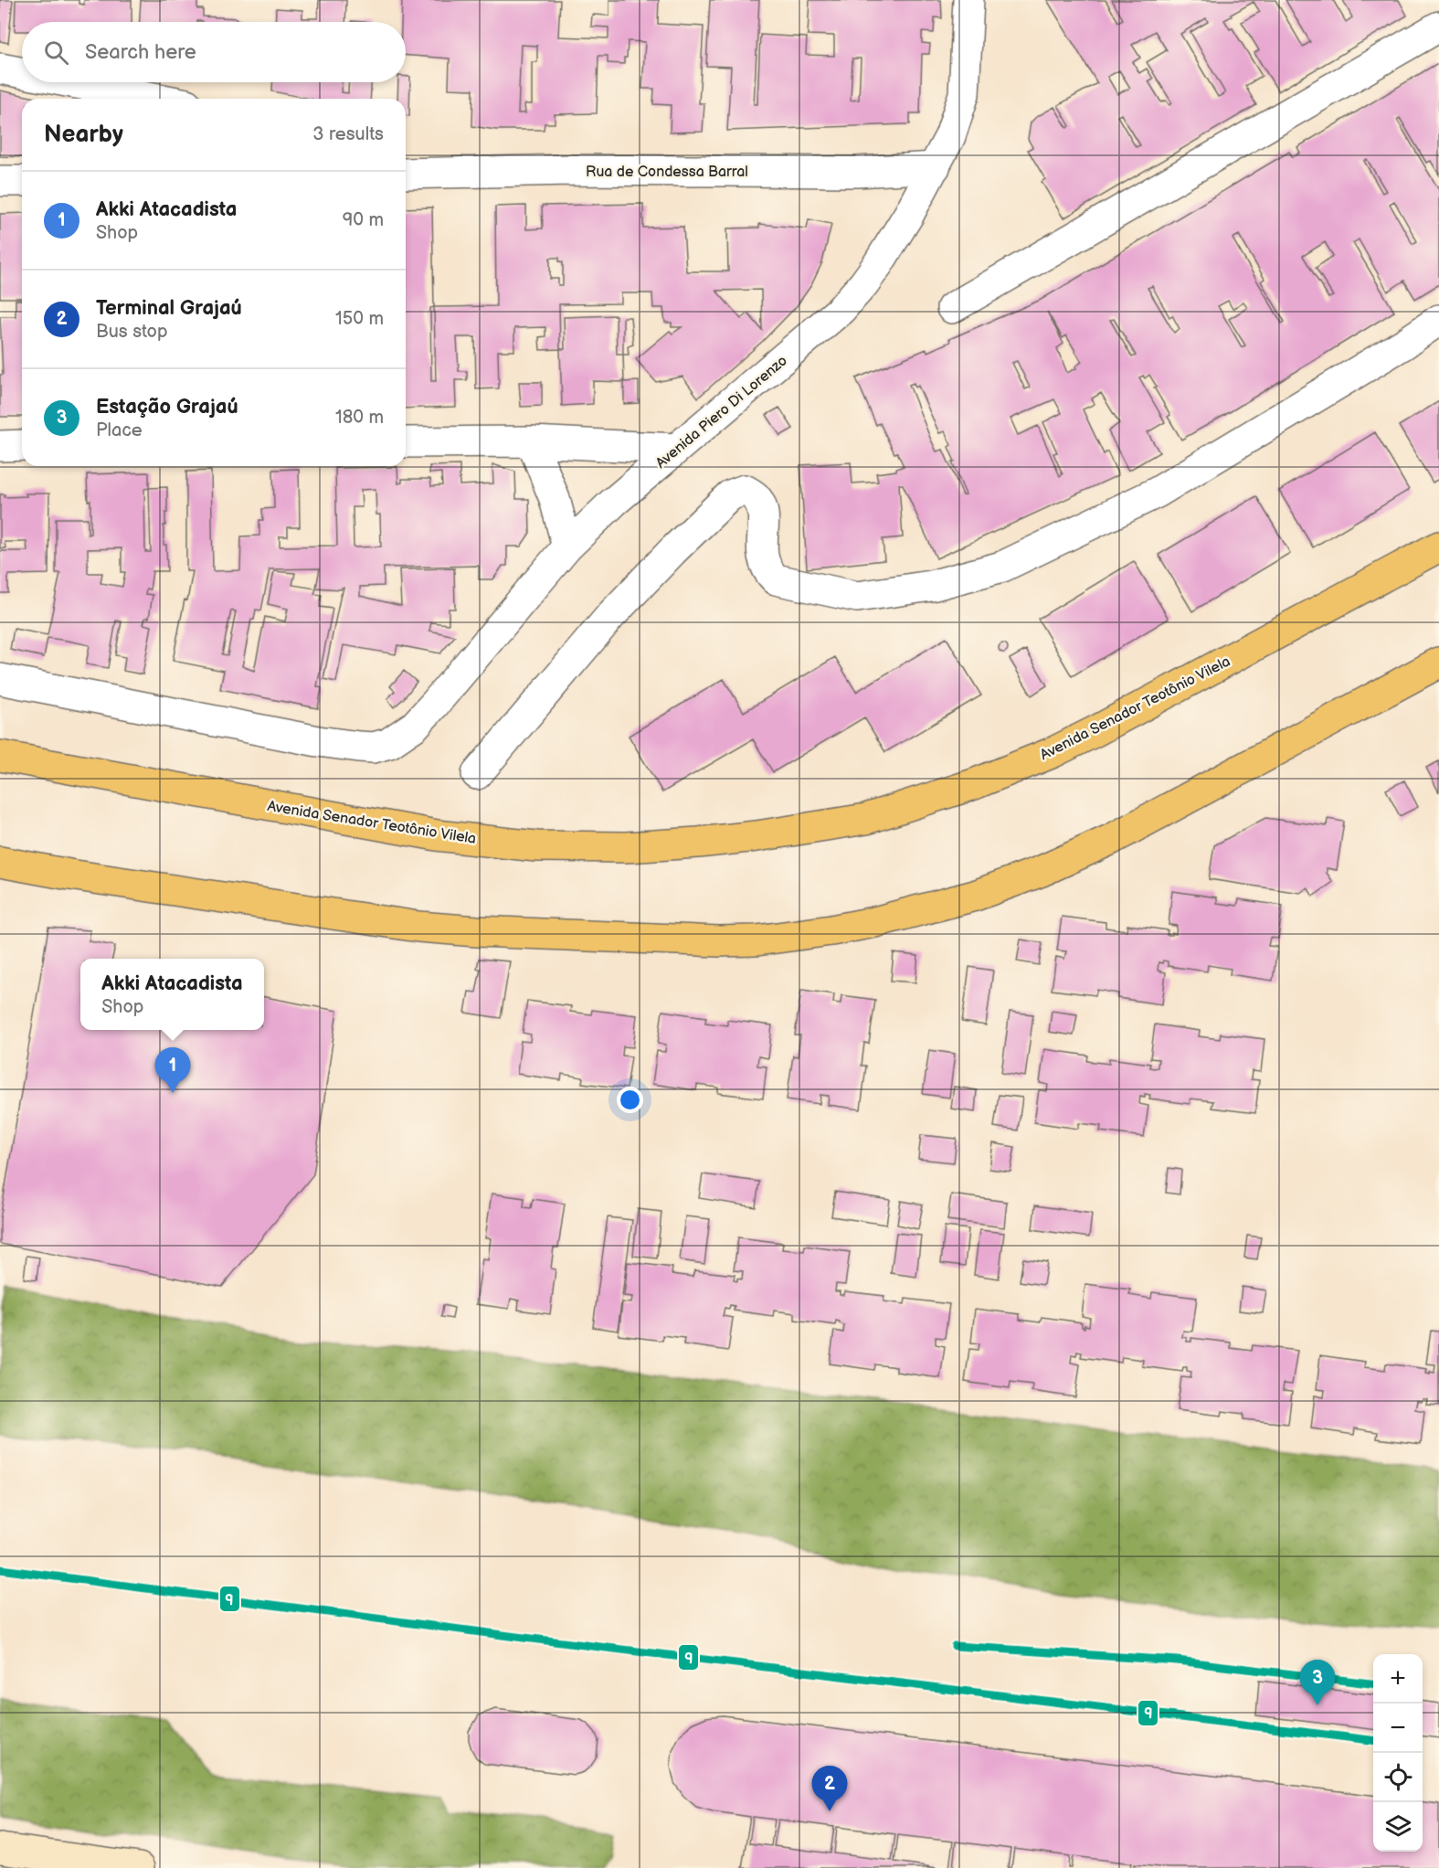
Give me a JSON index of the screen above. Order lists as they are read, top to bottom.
{
  "streets": {
    "main road": ["Avenida Senador Teotônio Vilela"],
    "street": ["Rua de Condessa Barral", "Avenida Piero Di Lorenzo"]
  },
  "crossings": [
    ["Rua de Condessa Barral", "Avenida Piero Di Lorenzo"]
  ],
  "lines": ["transit line 9"],
  "page": {
    "search": "Search here",
    "heading": ["Nearby", "3 results"],
    "list": [
      {
        "mark": "1",
        "name": "Akki Atacadista",
        "note": "Shop",
        "value": "90 m"
      },
      {
        "mark": "2",
        "name": "Terminal Grajaú",
        "note": "Bus stop",
        "value": "150 m"
      },
      {
        "mark": "3",
        "name": "Estação Grajaú",
        "note": "Place",
        "value": "180 m"
      }
    ],
    "popup": ["Akki Atacadista", "Shop"],
    "pins": ["1", "3", "2"],
    "map_buttons": ["+", "−"]
  }
}
